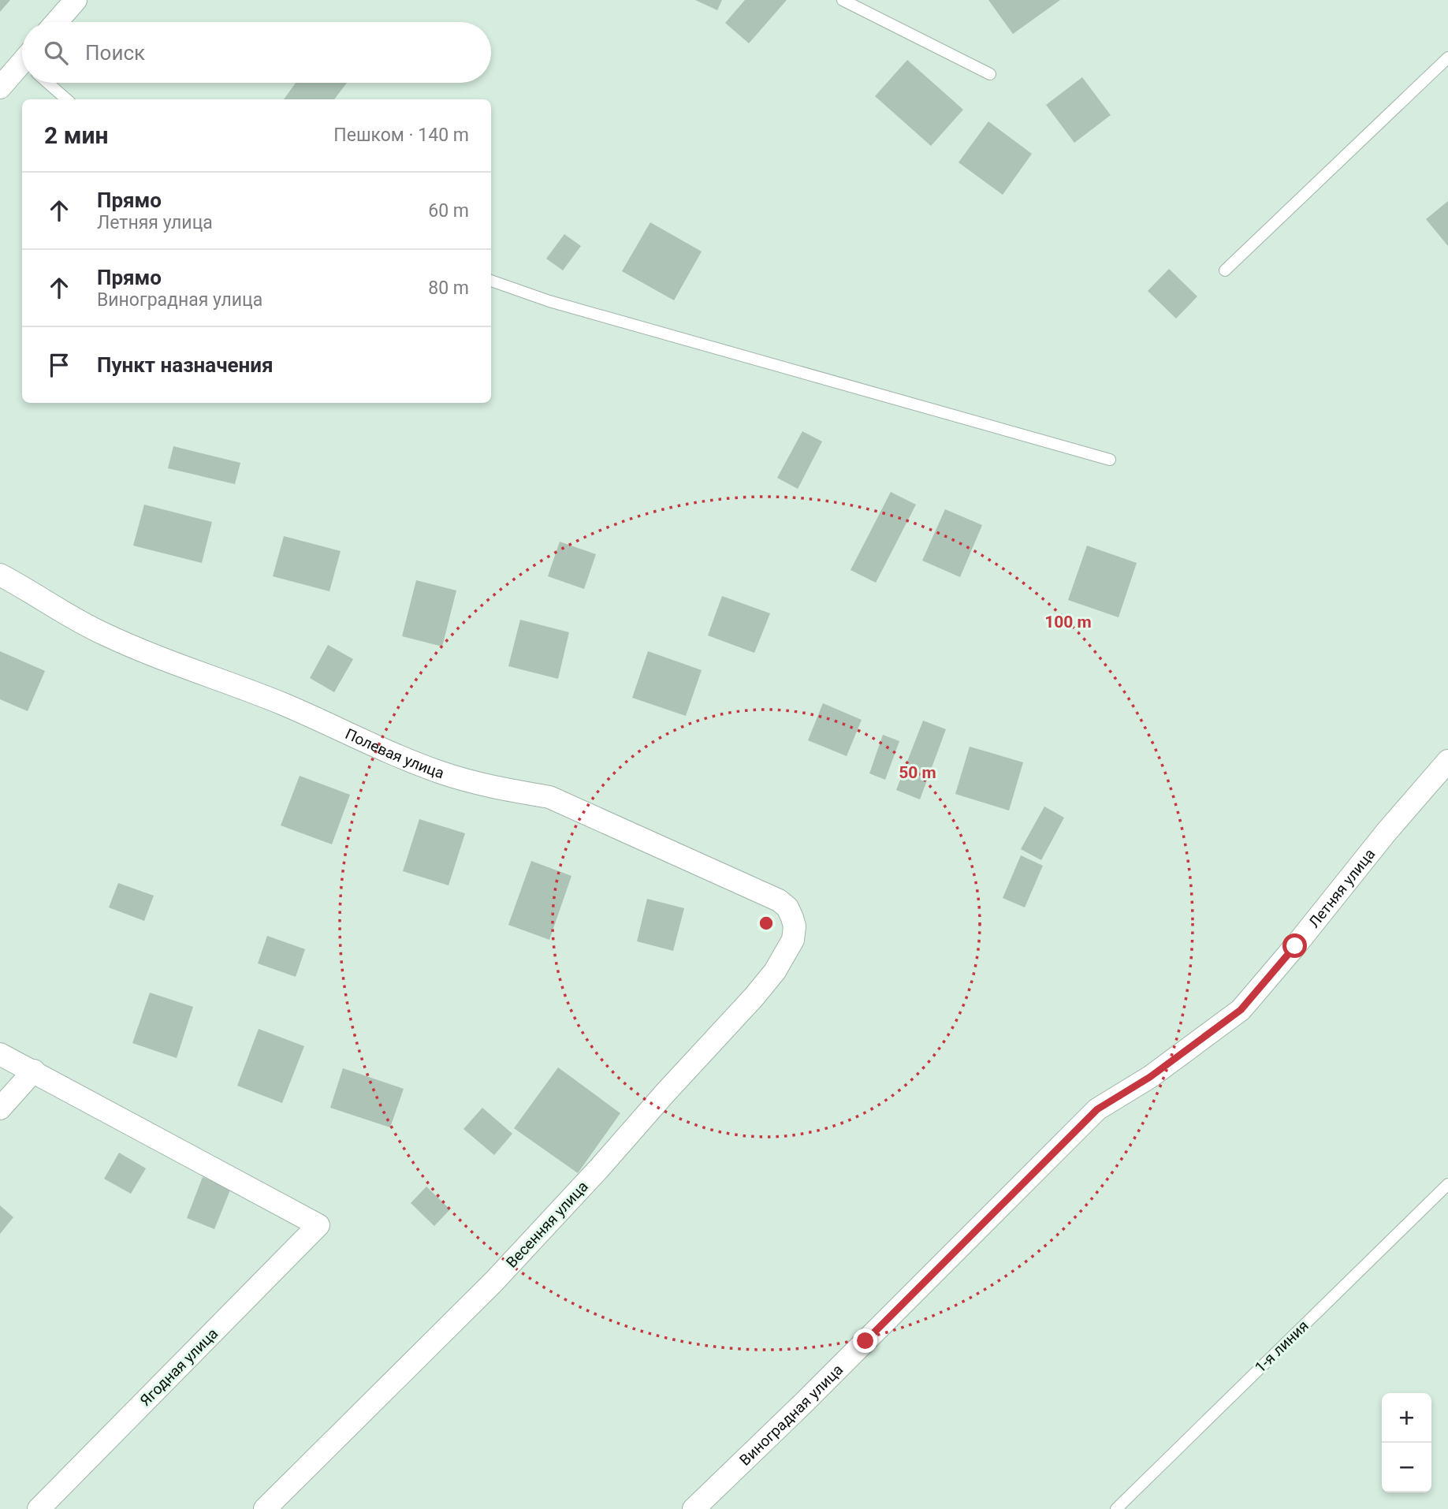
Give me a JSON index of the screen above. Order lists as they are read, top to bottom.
{
  "streets": {
    "street": [
      "Полевая улица",
      "Летняя улица",
      "Весенняя улица",
      "Ягодная улица",
      "Виноградная улица"
    ],
    "lane": ["1-я линия"]
  },
  "crossings": [
    ["Полевая улица", "Весенняя улица"],
    ["Летняя улица", "Виноградная улица"]
  ],
  "page": {
    "search": "Поиск",
    "heading": ["2 мин", "Пешком · 140 m"],
    "list": [
      ["Прямо", "Летняя улица", "60 m"],
      ["Прямо", "Виноградная улица", "80 m"],
      "Пункт назначения"
    ],
    "map_buttons": ["+", "−"]
  },
  "rings": ["100 m", "50 m"]
}
